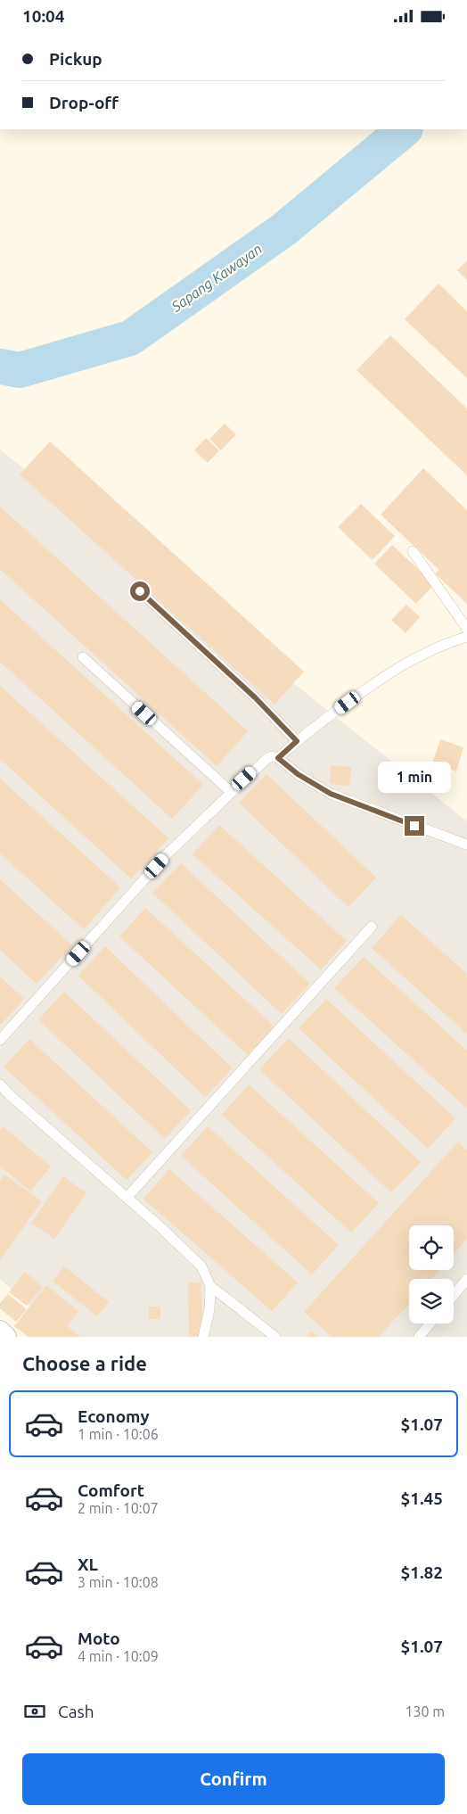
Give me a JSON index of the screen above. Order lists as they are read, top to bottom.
{
  "water": ["Sapang Kawayan"],
  "page": {
    "status": "10:04",
    "banner": ["Pickup", "Drop-off"],
    "bubble": "1 min",
    "heading": "Choose a ride",
    "list": [
      {
        "name": "Economy",
        "note": "1 min · 10:06",
        "value": "$1.07"
      },
      {
        "name": "Comfort",
        "note": "2 min · 10:07",
        "value": "$1.45"
      },
      {
        "name": "XL",
        "note": "3 min · 10:08",
        "value": "$1.82"
      },
      {
        "name": "Moto",
        "note": "4 min · 10:09",
        "value": "$1.07"
      }
    ],
    "pay": ["Cash", "130 m"],
    "buttons": "Confirm"
  }
}
